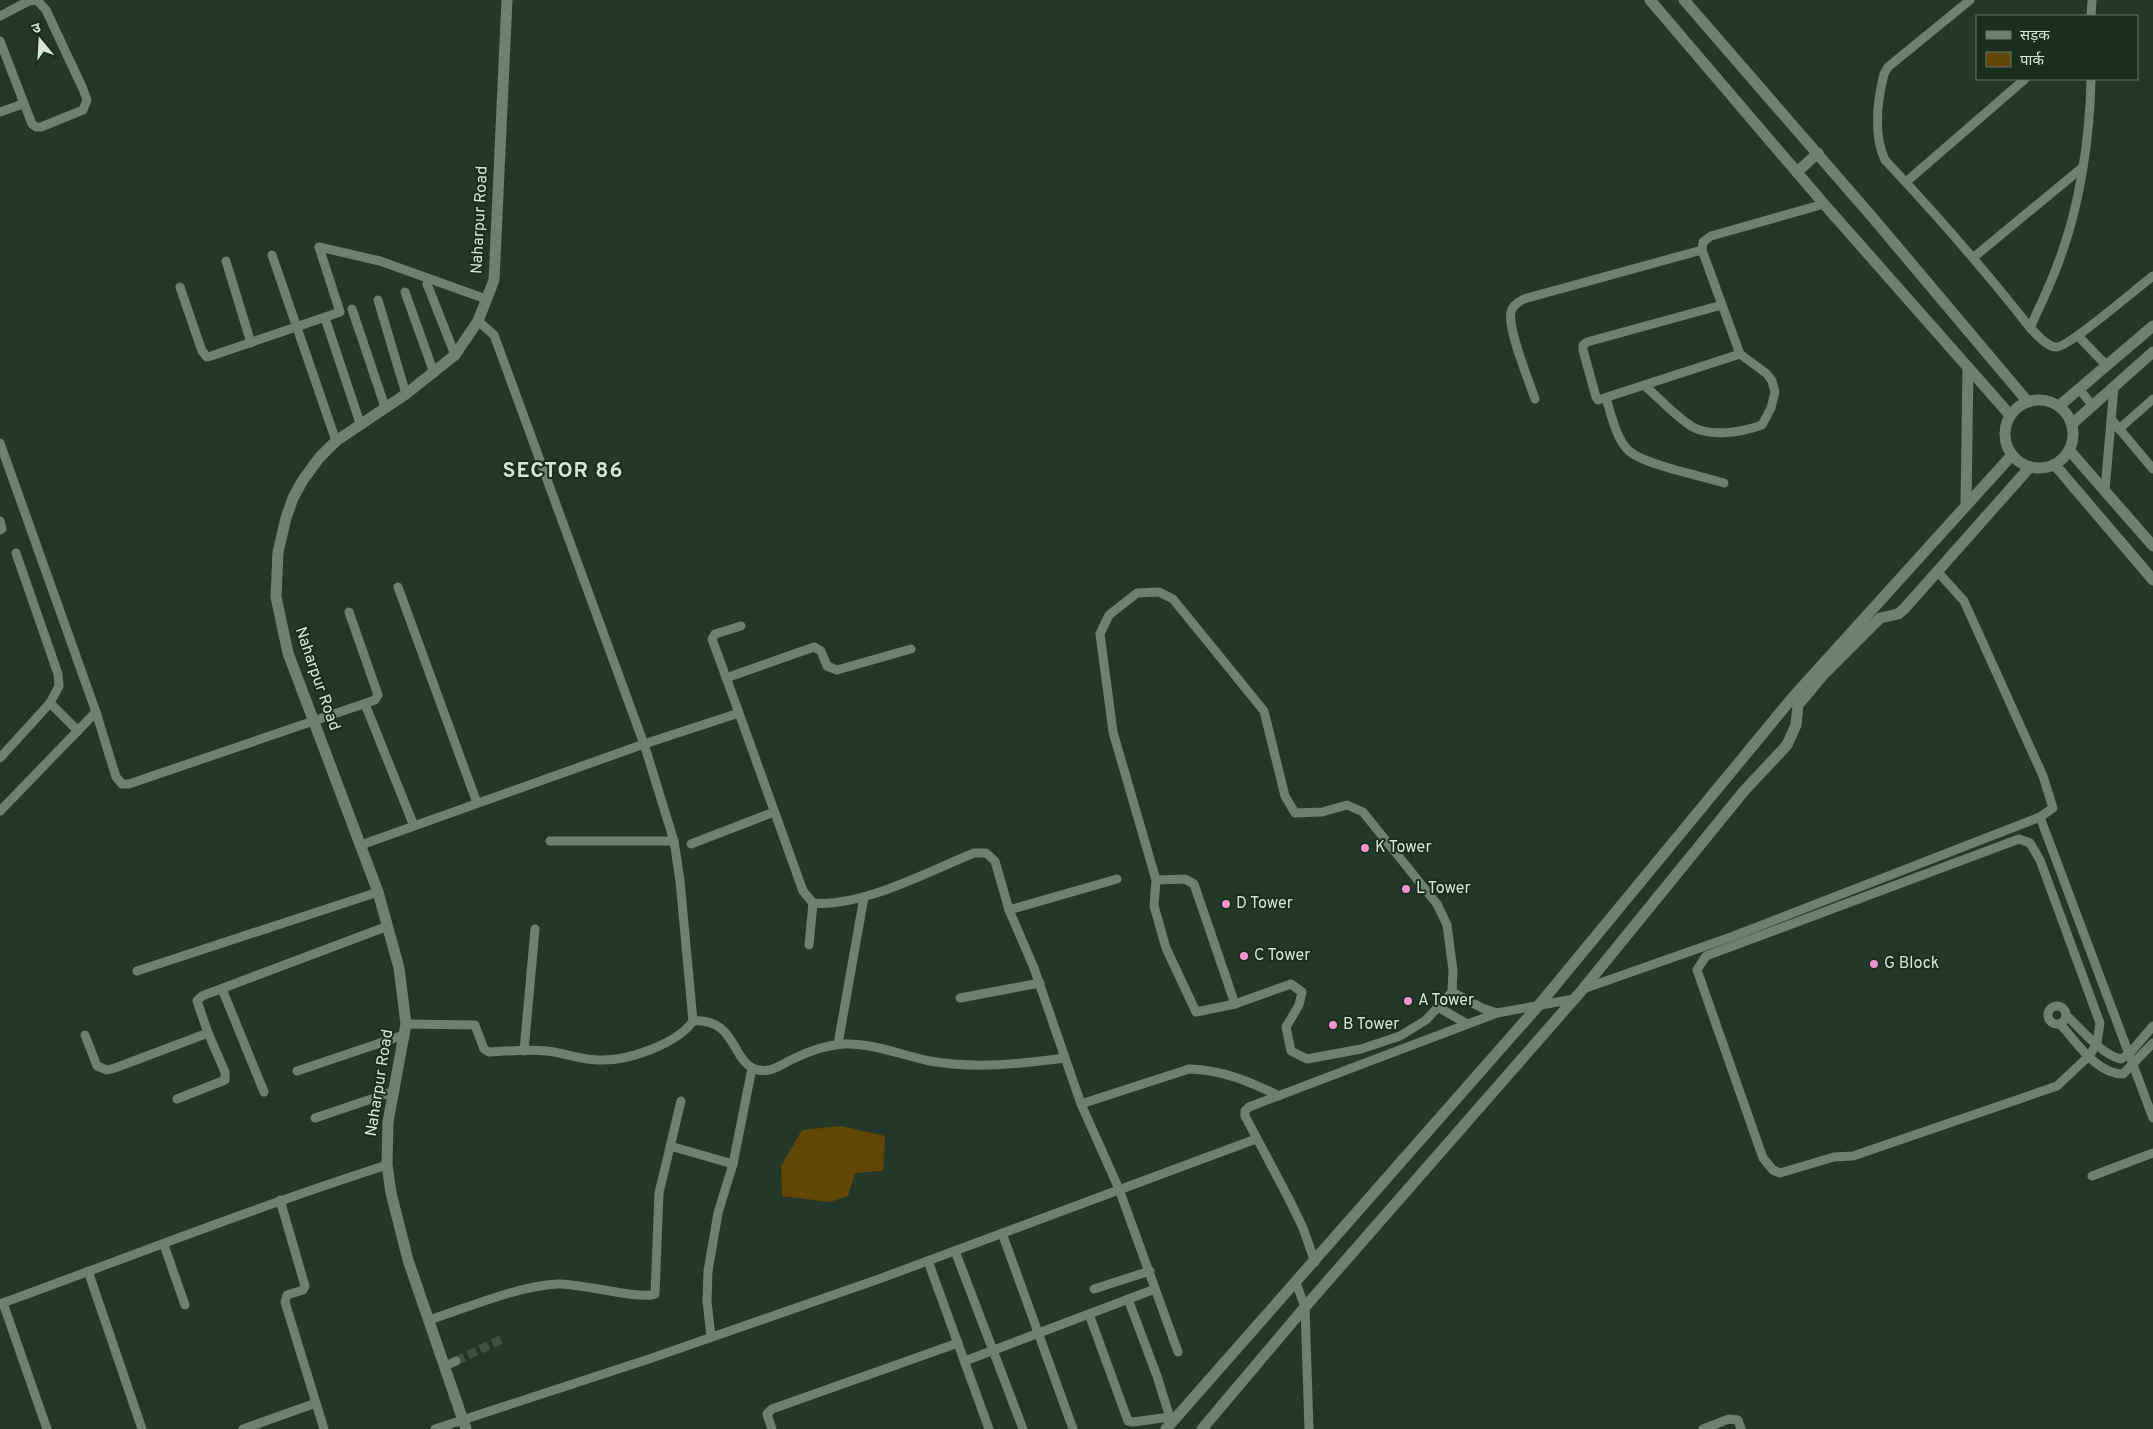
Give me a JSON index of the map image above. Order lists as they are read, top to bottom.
{
  "streets": {
    "street": ["Naharpur Road"]
  },
  "districts": ["SECTOR 86"],
  "places": [
    "K Tower",
    "L Tower",
    "D Tower",
    "C Tower",
    "G Block",
    "A Tower",
    "B Tower"
  ],
  "legend": ["सड़क", "पार्क"],
  "north": "top"
}
